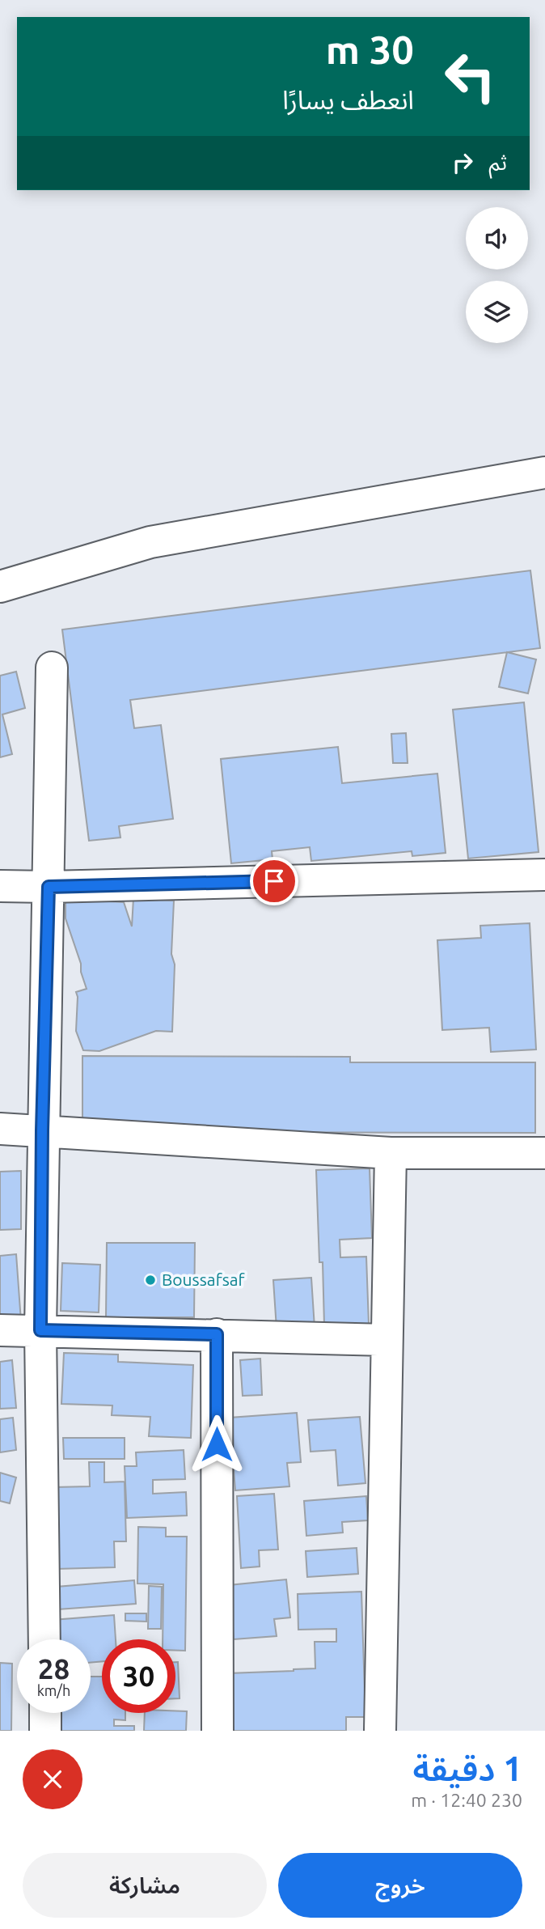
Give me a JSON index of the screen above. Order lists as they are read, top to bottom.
{
  "places": ["Boussafsaf"],
  "page": {
    "turn": ["30 m", "انعطف يسارًا"],
    "then": "ثم",
    "speed": "28 km/h",
    "limit": "30",
    "heading": ["1 دقيقة", "230 m · 12:40"],
    "buttons": ["خروج", "مشاركة"]
  }
}
